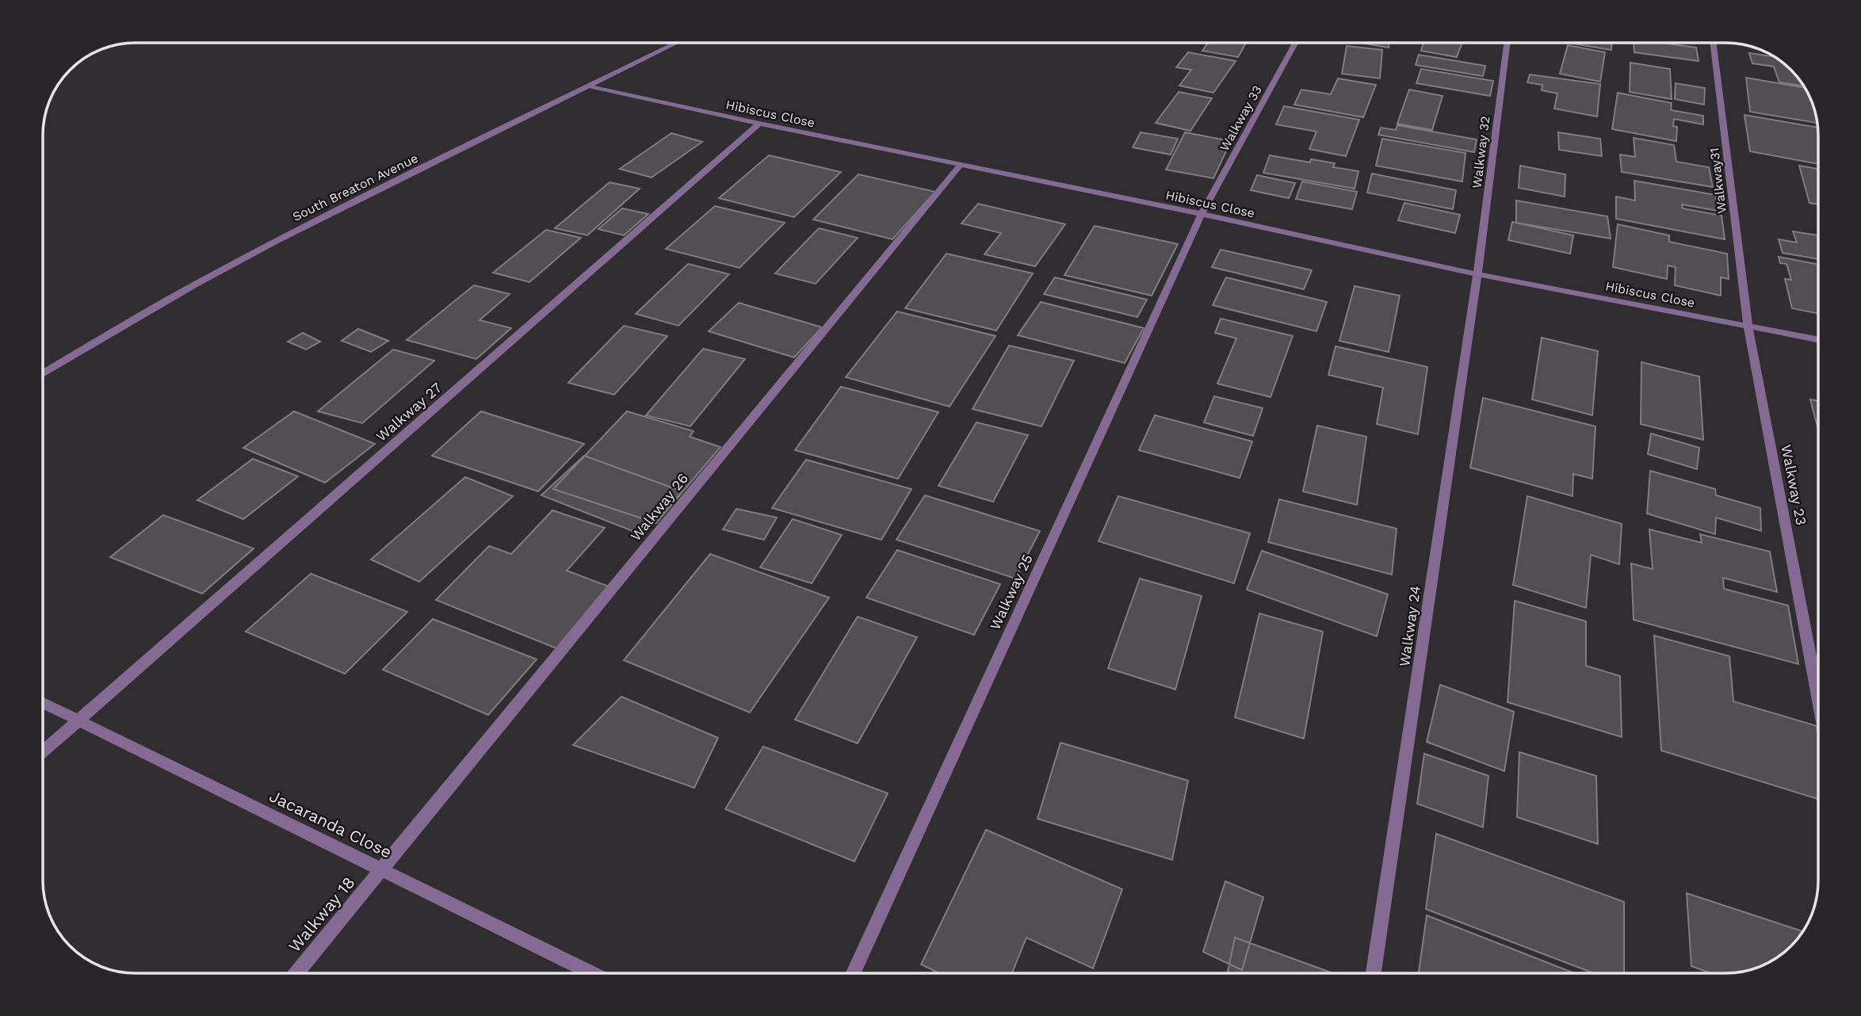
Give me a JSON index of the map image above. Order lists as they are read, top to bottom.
{
  "streets": {
    "street": [
      "Hibiscus Close",
      "Walkway 33",
      "Walkway 32",
      "Walkway31",
      "South Breaton Avenue",
      "Walkway 27",
      "Walkway 23",
      "Walkway 26",
      "Walkway 25",
      "Walkway 24",
      "Jacaranda Close",
      "Walkway 18"
    ]
  },
  "crossings": [
    ["Hibiscus Close", "Walkway 33"],
    ["Hibiscus Close", "Walkway 32"],
    ["Hibiscus Close", "Walkway31"],
    ["Hibiscus Close", "South Breaton Avenue"],
    ["Hibiscus Close", "Walkway 27"],
    ["Hibiscus Close", "Walkway 23"],
    ["Hibiscus Close", "Walkway 26"],
    ["Hibiscus Close", "Walkway 25"],
    ["Hibiscus Close", "Walkway 24"],
    ["Walkway 33", "Walkway 25"],
    ["Walkway 32", "Walkway 24"],
    ["Walkway31", "Walkway 23"],
    ["Walkway 27", "Jacaranda Close"],
    ["Walkway 26", "Jacaranda Close"],
    ["Walkway 26", "Walkway 18"],
    ["Jacaranda Close", "Walkway 18"]
  ]
}
